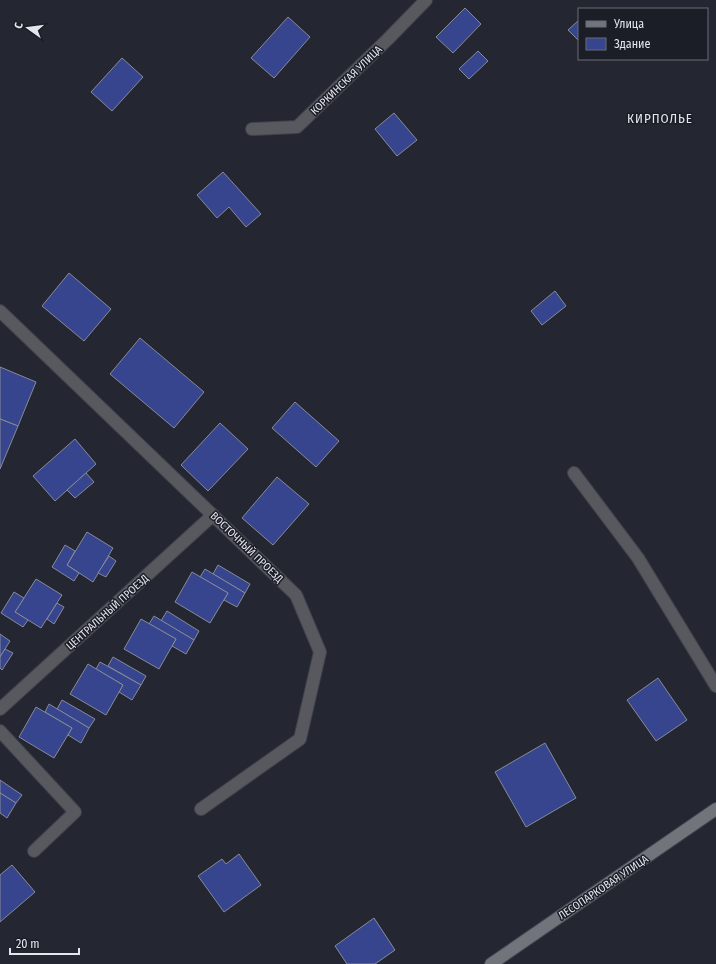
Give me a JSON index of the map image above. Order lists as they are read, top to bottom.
{
  "streets": {
    "street": [
      "КОРКИНСКАЯ УЛИЦА",
      "ВОСТОЧНЫЙ ПРОЕЗД",
      "ЦЕНТРАЛЬНЫЙ ПРОЕЗД",
      "ЛЕСОПАРКОВАЯ УЛИЦА"
    ]
  },
  "crossings": [
    ["ВОСТОЧНЫЙ ПРОЕЗД", "ЦЕНТРАЛЬНЫЙ ПРОЕЗД"]
  ],
  "districts": ["КИРПОЛЬЕ"],
  "legend": ["Улица", "Здание"],
  "scale_bar": "20 m",
  "north": "left"
}
